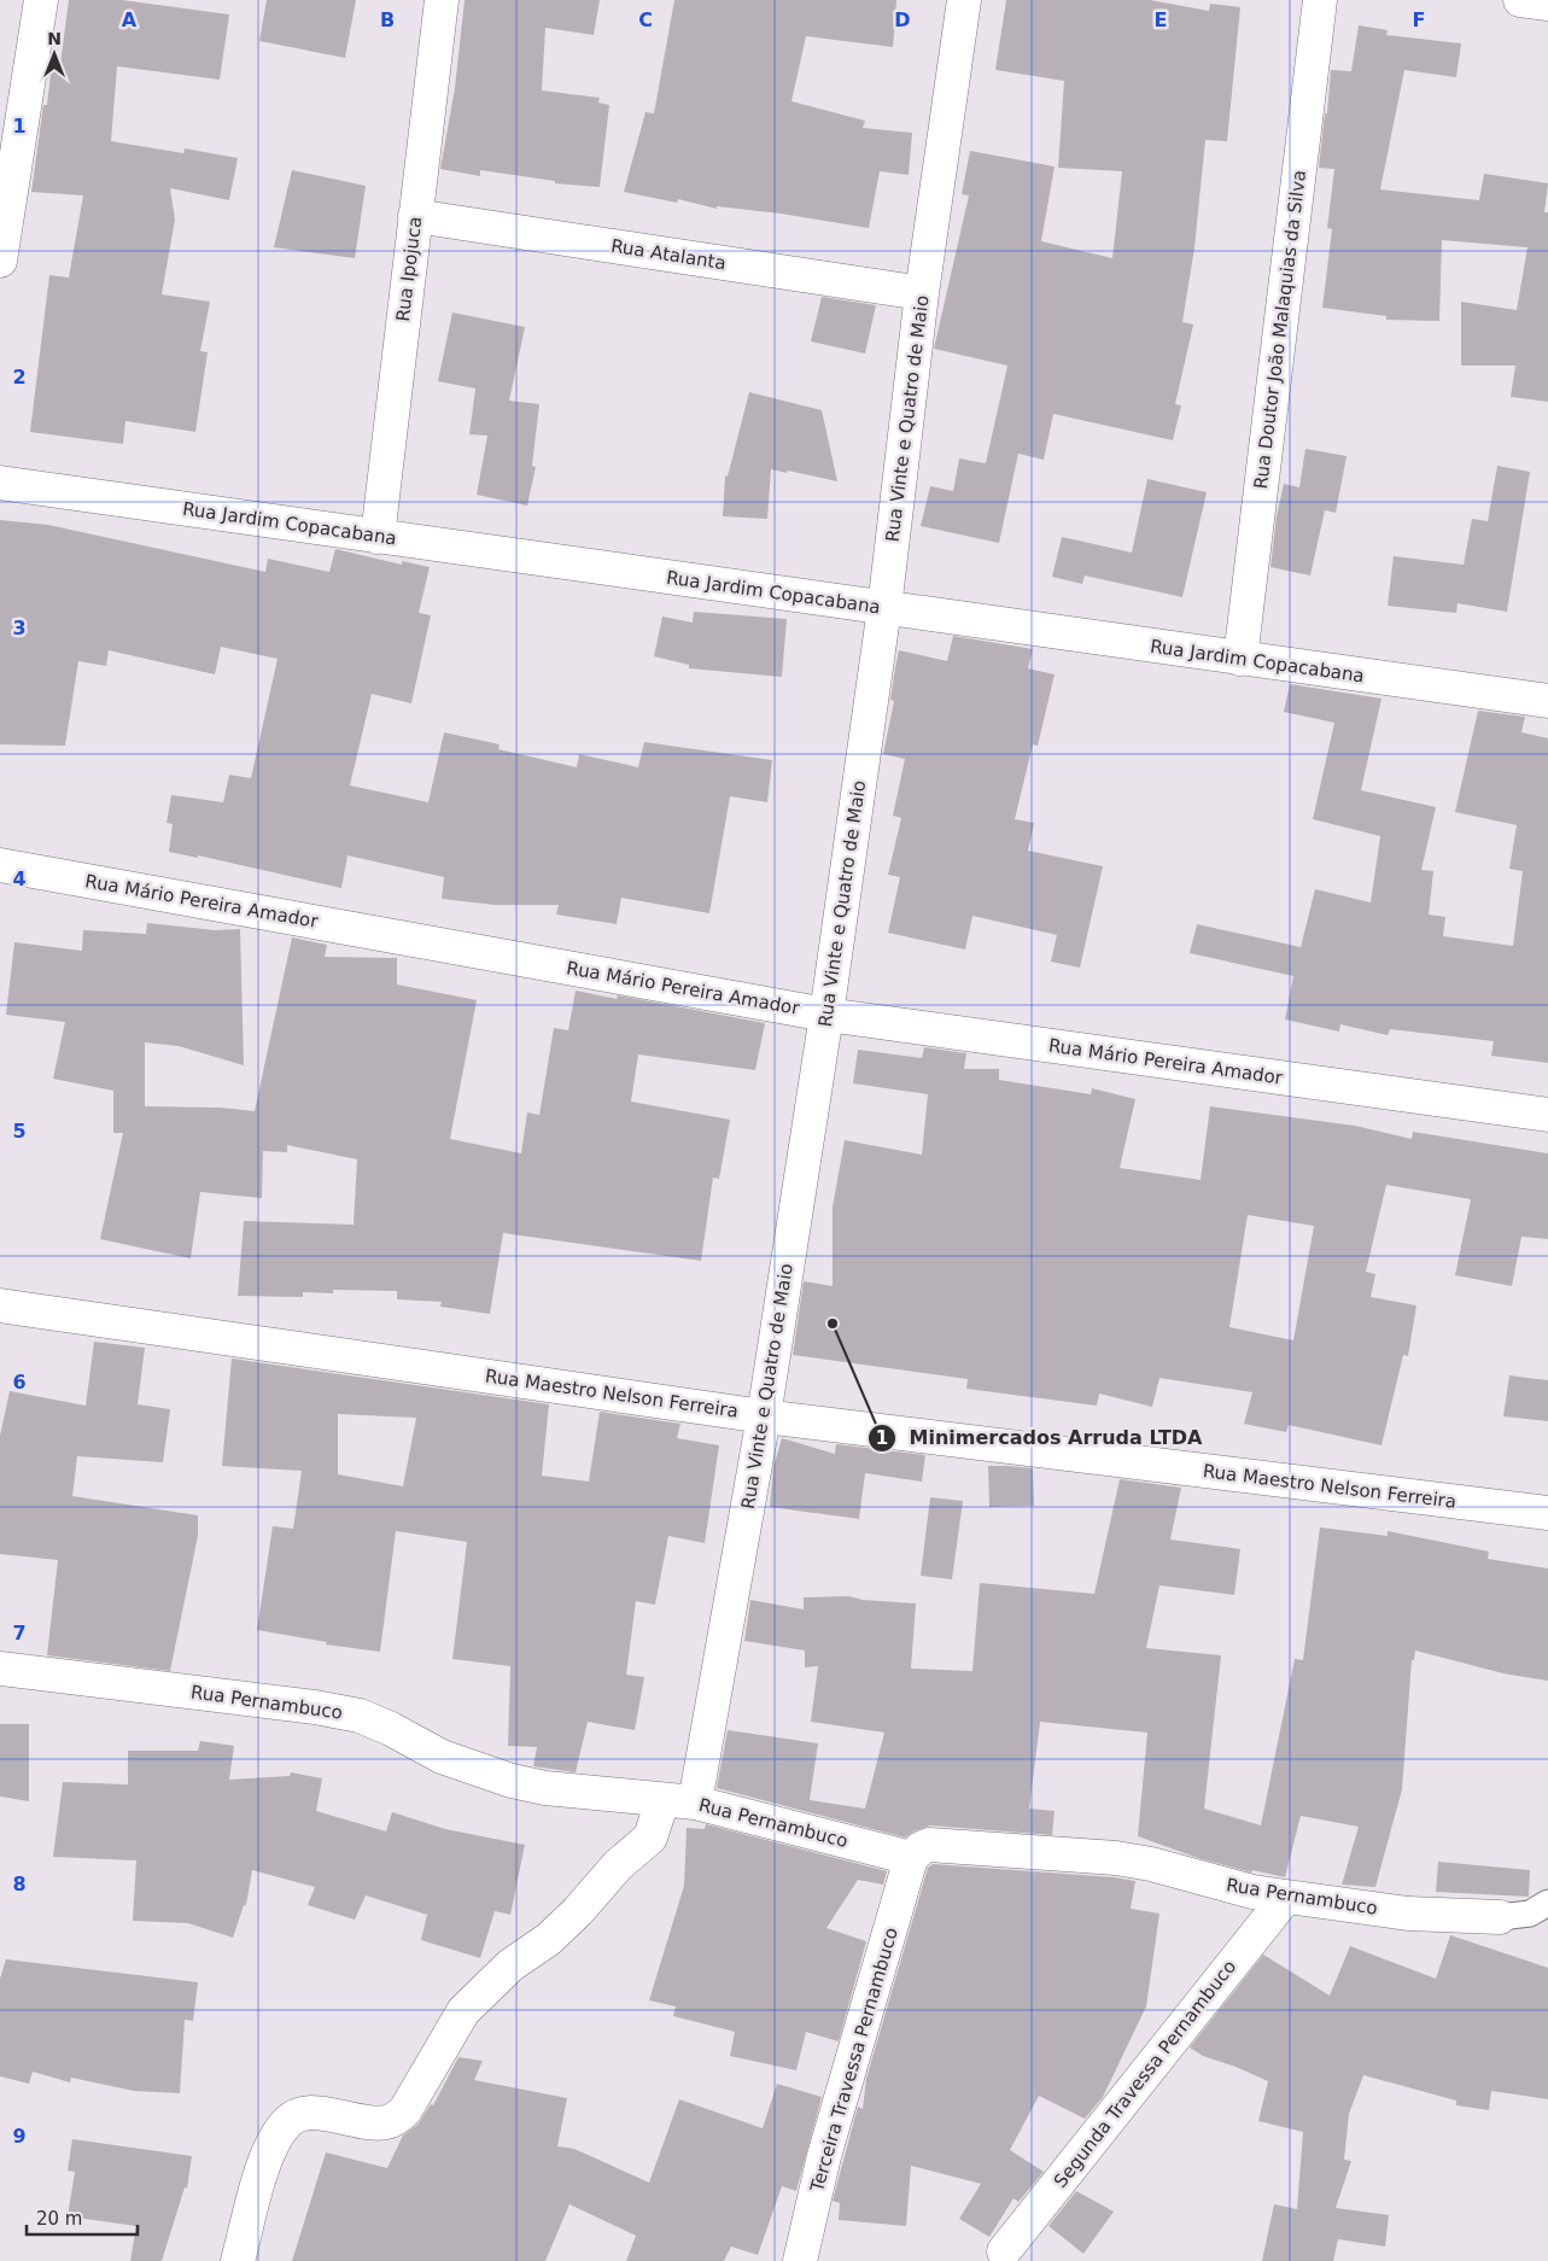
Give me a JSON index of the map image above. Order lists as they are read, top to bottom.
{
  "streets": {
    "street": [
      "Rua Atalanta",
      "Rua Ipojuca",
      "Rua Doutor João Malaquias da Silva",
      "Rua Vinte e Quatro de Maio",
      "Rua Jardim Copacabana",
      "Rua Mário Pereira Amador",
      "Rua Maestro Nelson Ferreira",
      "Rua Pernambuco",
      "Terceira Travessa Pernambuco",
      "Segunda Travessa Pernambuco"
    ]
  },
  "crossings": [
    ["Rua Atalanta", "Rua Ipojuca"],
    ["Rua Atalanta", "Rua Vinte e Quatro de Maio"],
    ["Rua Ipojuca", "Rua Jardim Copacabana"],
    ["Rua Doutor João Malaquias da Silva", "Rua Jardim Copacabana"],
    ["Rua Vinte e Quatro de Maio", "Rua Jardim Copacabana"],
    ["Rua Vinte e Quatro de Maio", "Rua Mário Pereira Amador"],
    ["Rua Vinte e Quatro de Maio", "Rua Maestro Nelson Ferreira"],
    ["Rua Vinte e Quatro de Maio", "Rua Pernambuco"],
    ["Rua Pernambuco", "Terceira Travessa Pernambuco"],
    ["Rua Pernambuco", "Segunda Travessa Pernambuco"]
  ],
  "places": ["Minimercados Arruda LTDA"],
  "scale_bar": "20 m",
  "north": "top",
  "grid": {
    "columns": [
      "A",
      "B",
      "C",
      "D",
      "E",
      "F"
    ],
    "rows": [
      "1",
      "2",
      "3",
      "4",
      "5",
      "6",
      "7",
      "8",
      "9"
    ]
  }
}
